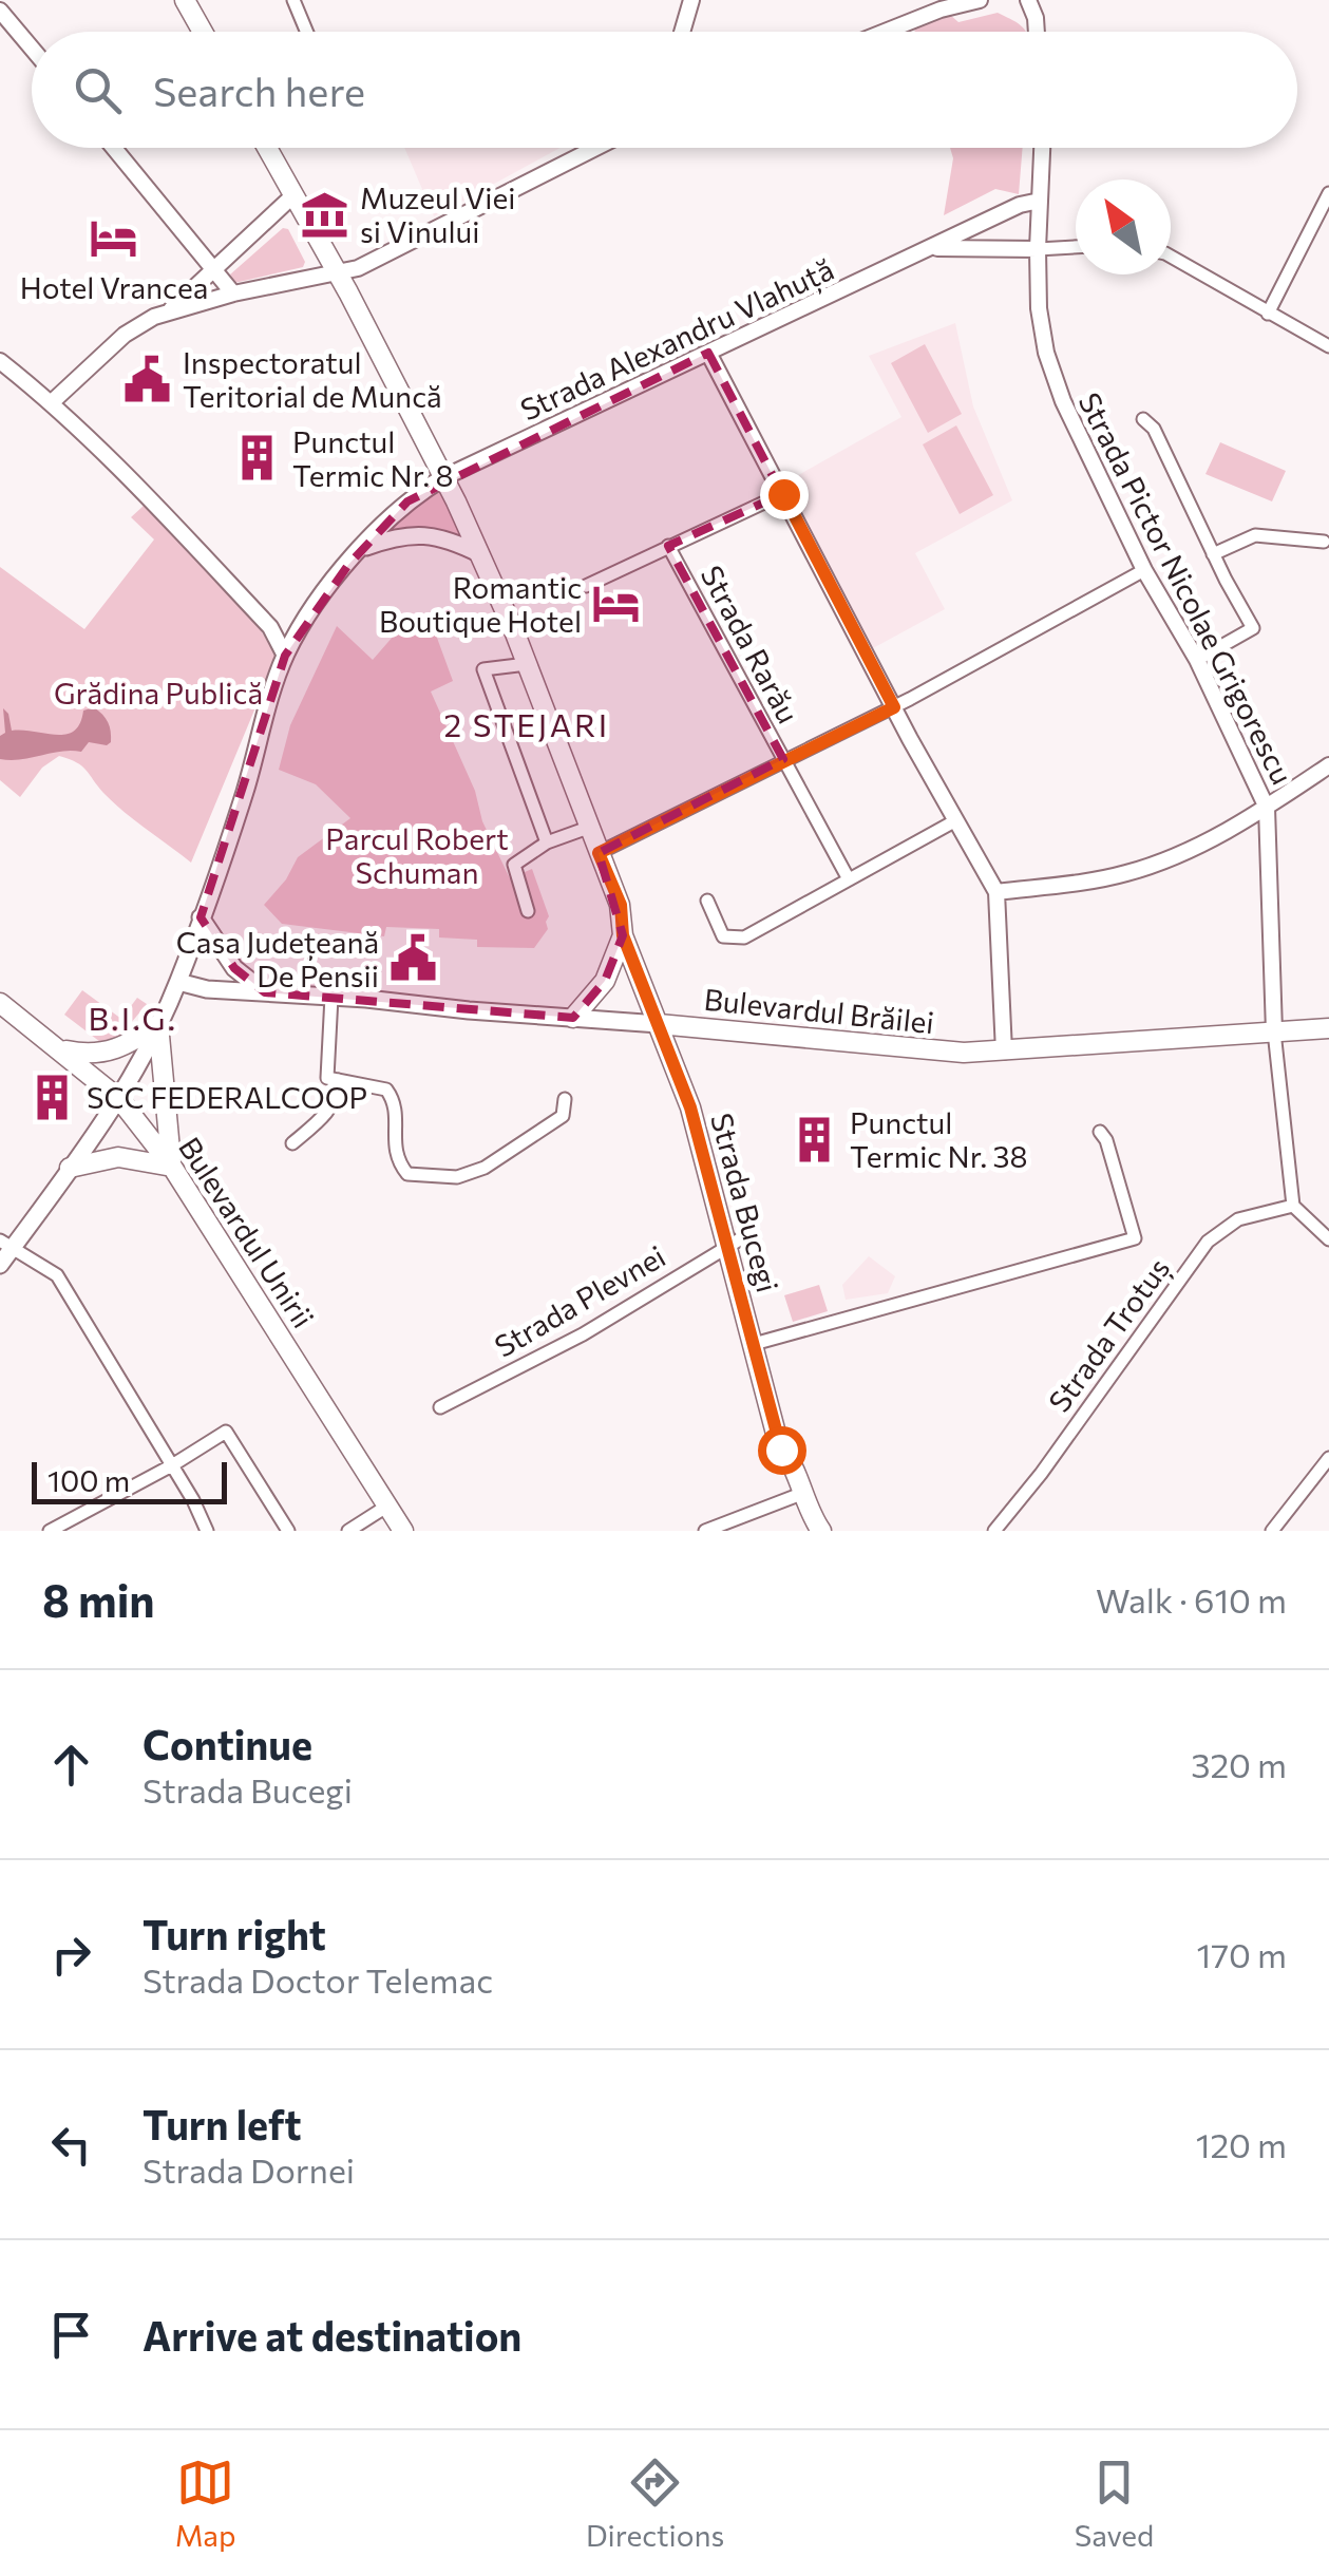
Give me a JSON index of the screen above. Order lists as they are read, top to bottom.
{
  "streets": {
    "main road": ["Bulevardul Brăilei", "Strada Bucegi", "Bulevardul Unirii"],
    "street": [
      "Strada Alexandru Vlahuță",
      "Strada Pictor Nicolae Grigorescu",
      "Strada Rarău",
      "Strada Plevnei",
      "Strada Trotuș"
    ]
  },
  "crossings": [
    ["Strada Alexandru Vlahuță", "Strada Pictor Nicolae Grigorescu"],
    ["Strada Alexandru Vlahuță", "Strada Bucegi"],
    ["Strada Pictor Nicolae Grigorescu", "Bulevardul Brăilei"],
    ["Strada Pictor Nicolae Grigorescu", "Strada Trotuș"],
    ["Bulevardul Brăilei", "Strada Bucegi"],
    ["Strada Bucegi", "Strada Plevnei"]
  ],
  "districts": ["2 STEJARI", "B.I.G."],
  "parks": ["Grădina Publică", "Parcul Robert Schuman"],
  "places": {
    "museum": ["Muzeul Viei si Vinului"],
    "hotel": ["Hotel Vrancea", "Romantic Boutique Hotel"],
    "public building": ["Inspectoratul Teritorial de Muncă", "Casa Județeană De Pensii"],
    "building": ["Punctul Termic Nr. 8", "SCC FEDERALCOOP", "Punctul Termic Nr. 38"]
  },
  "scale_bar": "100 m",
  "north": "top left",
  "page": {
    "search": "Search here",
    "scale": "100 m",
    "heading": ["8 min", "Walk · 610 m"],
    "list": [
      ["Continue", "Strada Bucegi", "320 m"],
      ["Turn right", "Strada Doctor Telemac", "170 m"],
      ["Turn left", "Strada Dornei", "120 m"],
      "Arrive at destination"
    ],
    "nav": ["Map", "Directions", "Saved"]
  }
}
